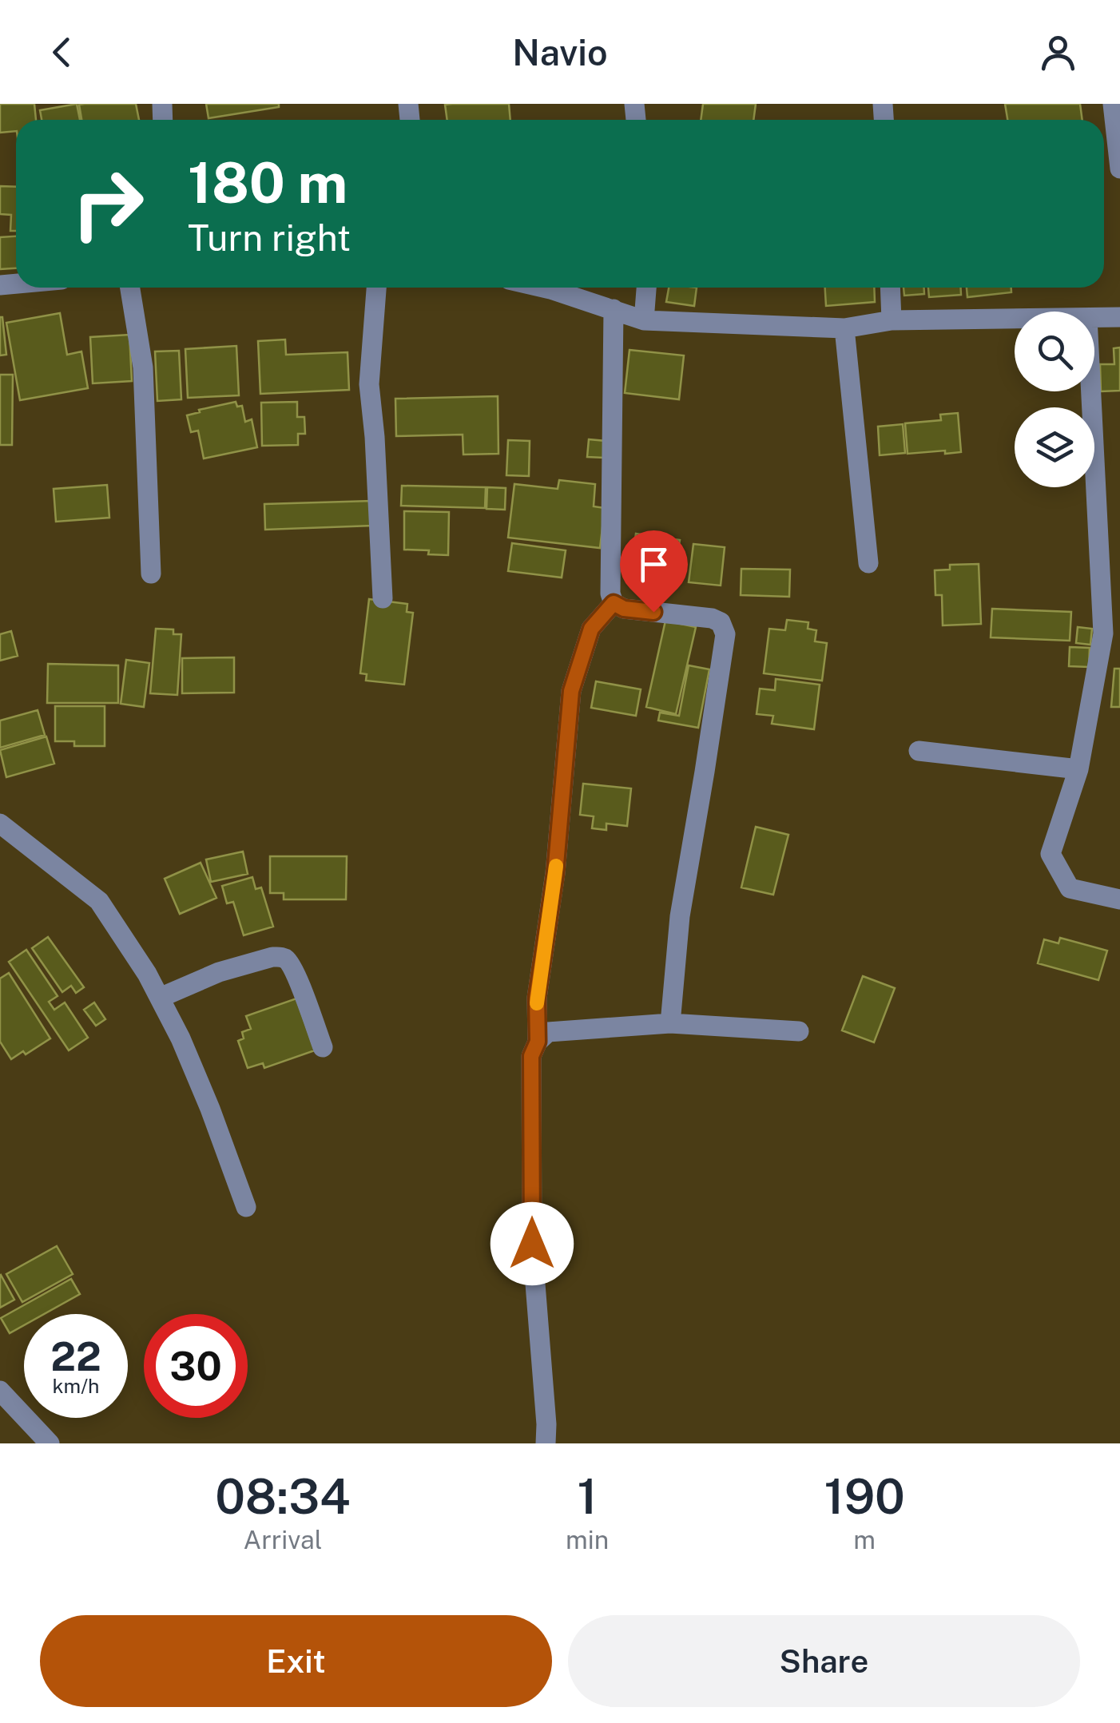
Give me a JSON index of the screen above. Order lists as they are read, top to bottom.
{
  "page": {
    "header": "Navio",
    "turn": ["180 m", "Turn right"],
    "speed": "22 km/h",
    "limit": "30",
    "eta": [
      "08:34",
      "Arrival",
      "1",
      "min",
      "190",
      "m"
    ],
    "buttons": ["Exit", "Share"]
  }
}
